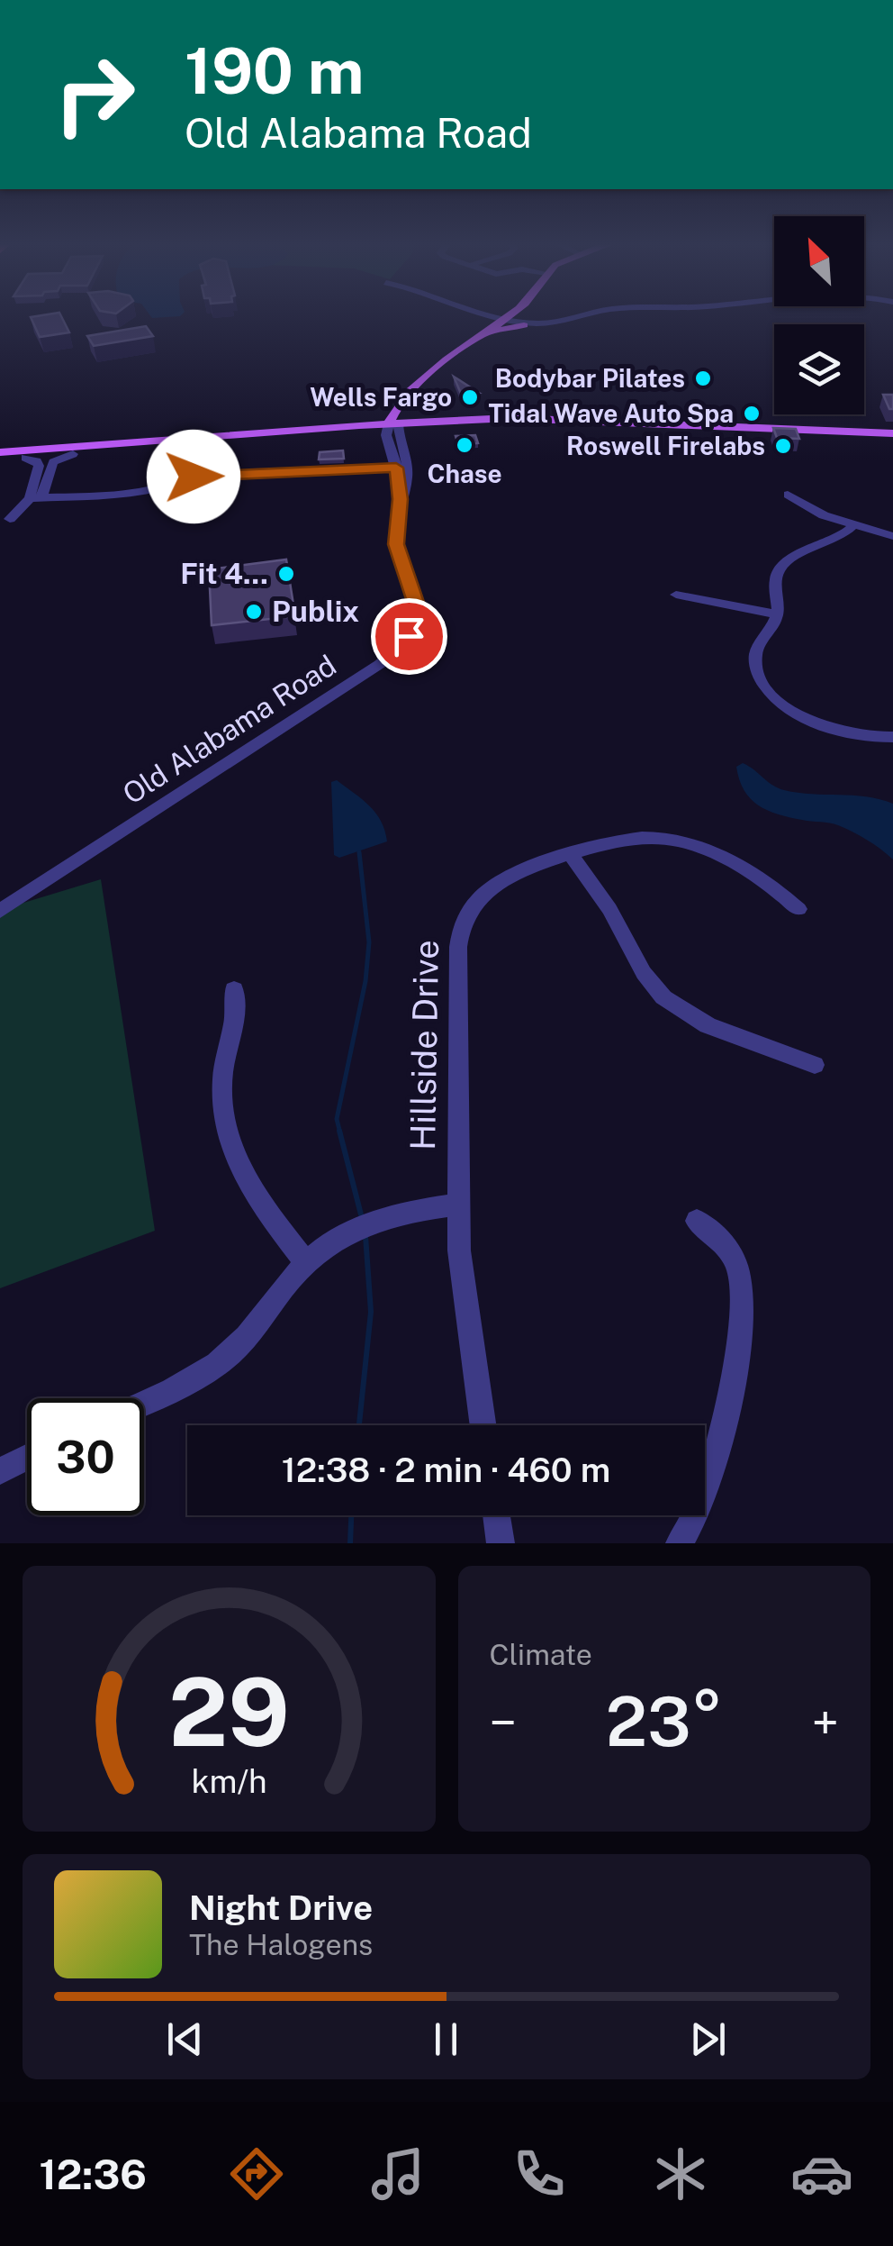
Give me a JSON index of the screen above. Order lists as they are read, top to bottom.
{
  "streets": {
    "street": ["Old Alabama Road", "Hillside Drive"]
  },
  "places": [
    "Bodybar Pilates",
    "Wells Fargo",
    "Tidal Wave Auto Spa",
    "Chase",
    "Roswell Firelabs",
    "Fit 4...",
    "Publix"
  ],
  "north": "top left",
  "page": {
    "turn": ["190 m", "Old Alabama Road"],
    "limit": "30",
    "trip": "12:38 · 2 min · 460 m",
    "tile": "Climate",
    "heat": ["−", "23°", "+"],
    "song": ["Night Drive", "The Halogens"],
    "tabs": "12:36",
    "gauge": ["29", "km/h"]
  }
}
